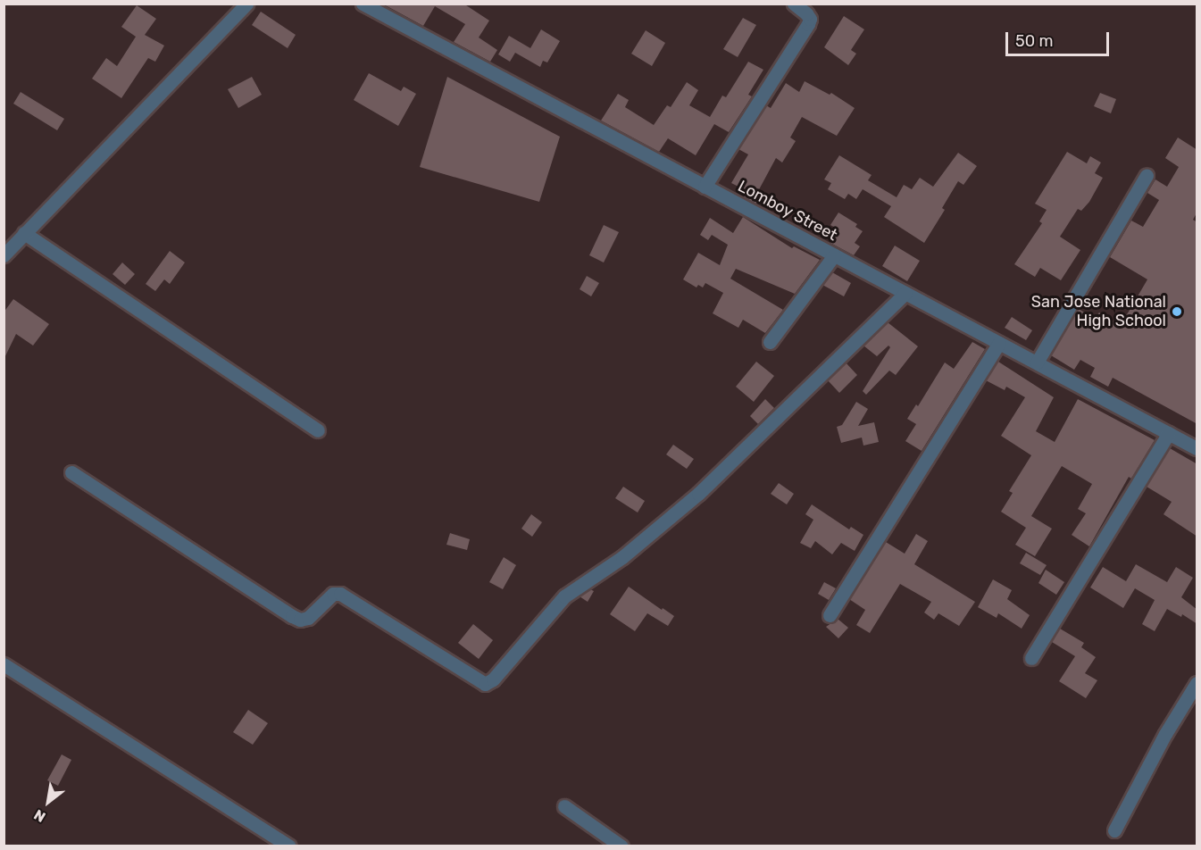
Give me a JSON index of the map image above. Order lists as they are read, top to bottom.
{
  "streets": {
    "street": ["Lomboy Street"]
  },
  "places": ["San Jose National High School"],
  "scale_bar": "50 m",
  "north": "bottom left"
}
